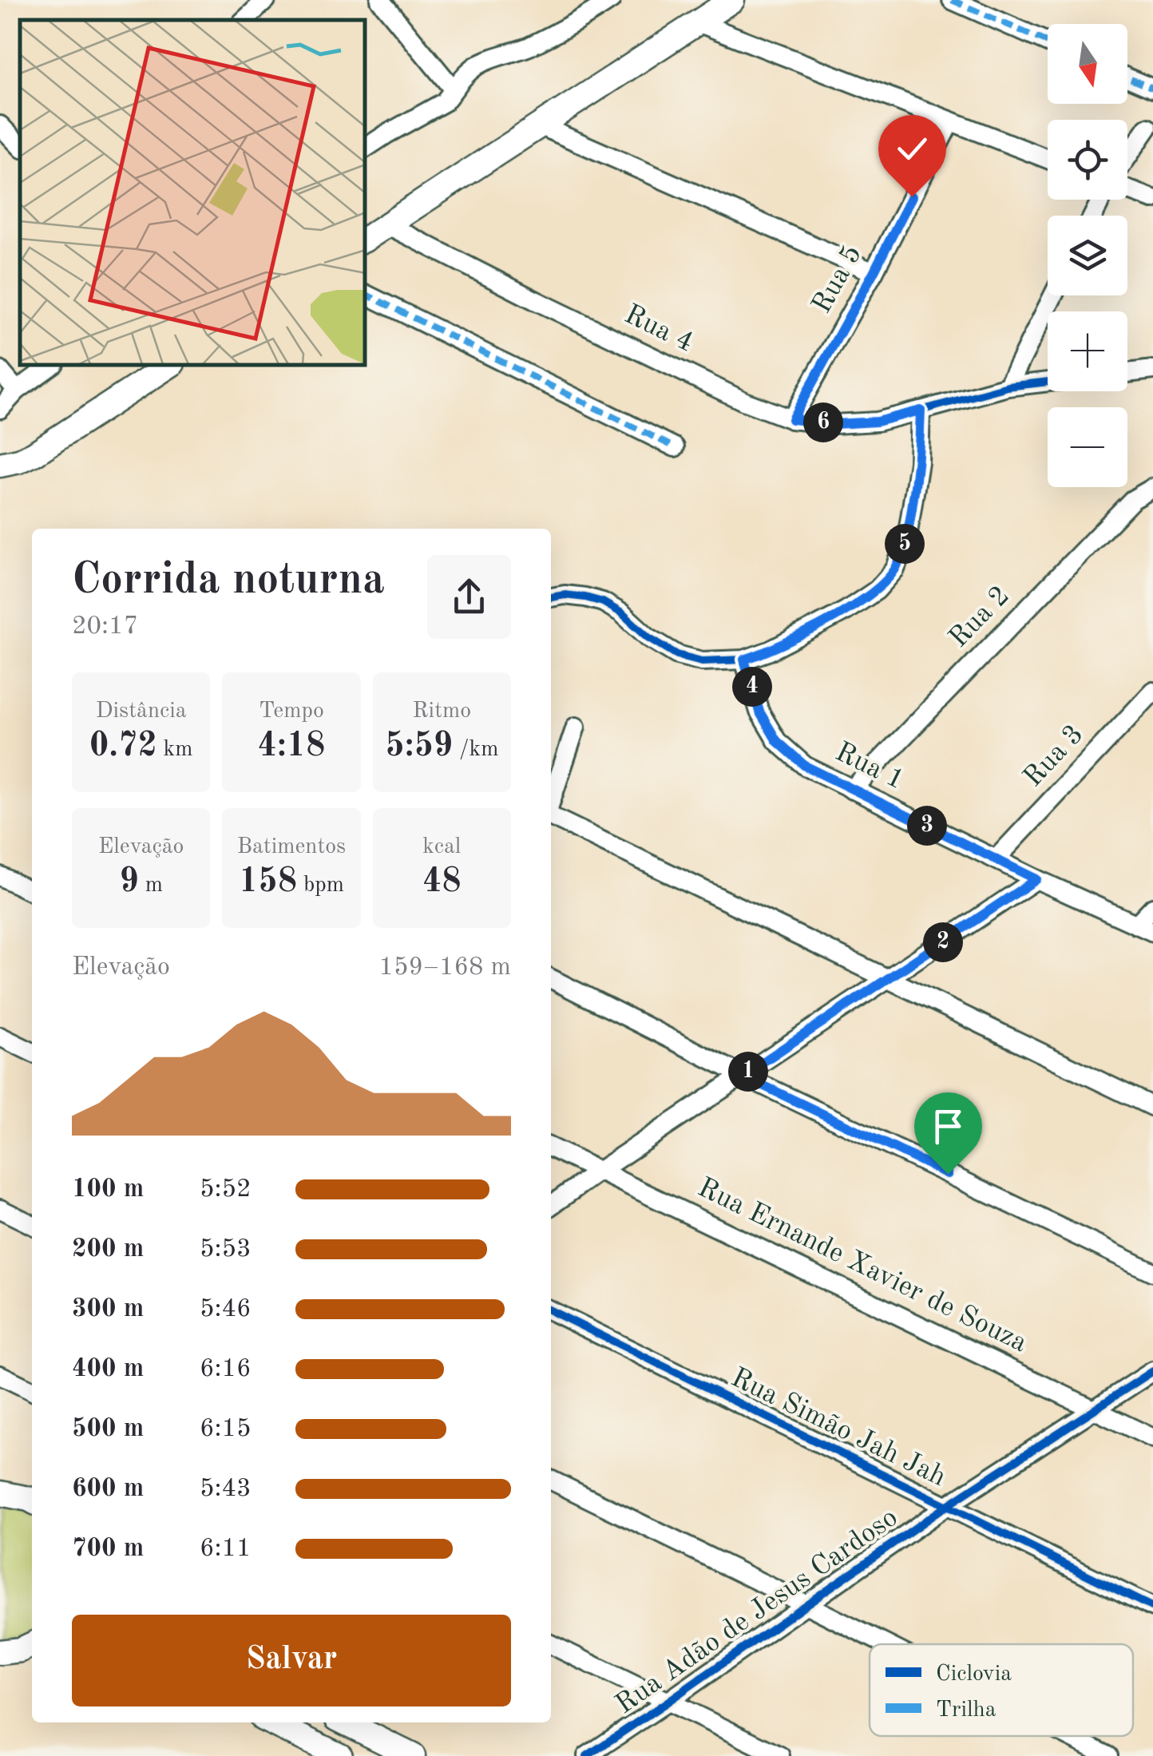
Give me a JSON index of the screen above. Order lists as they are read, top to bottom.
{
  "streets": {
    "street": [
      "Rua 5",
      "Rua 4",
      "Rua 2",
      "Rua 3",
      "Rua 1",
      "Rua Ernande Xavier de Souza",
      "Rua Simão Jah Jah",
      "Rua Adão de Jesus Cardoso"
    ]
  },
  "crossings": [
    ["Rua 5", "Rua 4"],
    ["Rua 2", "Rua 1"],
    ["Rua 3", "Rua 1"],
    ["Rua Ernande Xavier de Souza", "Rua Adão de Jesus Cardoso"],
    ["Rua Simão Jah Jah", "Rua Adão de Jesus Cardoso"]
  ],
  "legend": ["Ciclovia", "Trilha"],
  "north": "bottom",
  "page": {
    "map_buttons": ["+", "−"],
    "pins": [
      "6",
      "5",
      "4",
      "3",
      "2",
      "1"
    ],
    "heading": ["Corrida noturna", "20:17"],
    "stats": [
      ["Distância", "0.72 km"],
      ["Tempo", "4:18"],
      ["Ritmo", "5:59 /km"],
      ["Elevação", "9 m"],
      ["Batimentos", "158 bpm"],
      ["kcal", "48"]
    ],
    "chart": ["Elevação", "159–168 m"],
    "list": [
      {
        "name": "100 m",
        "note": "5:52"
      },
      {
        "name": "200 m",
        "note": "5:53"
      },
      {
        "name": "300 m",
        "note": "5:46"
      },
      {
        "name": "400 m",
        "note": "6:16"
      },
      {
        "name": "500 m",
        "note": "6:15"
      },
      {
        "name": "600 m",
        "note": "5:43"
      },
      {
        "name": "700 m",
        "note": "6:11"
      }
    ],
    "buttons": "Salvar"
  }
}
